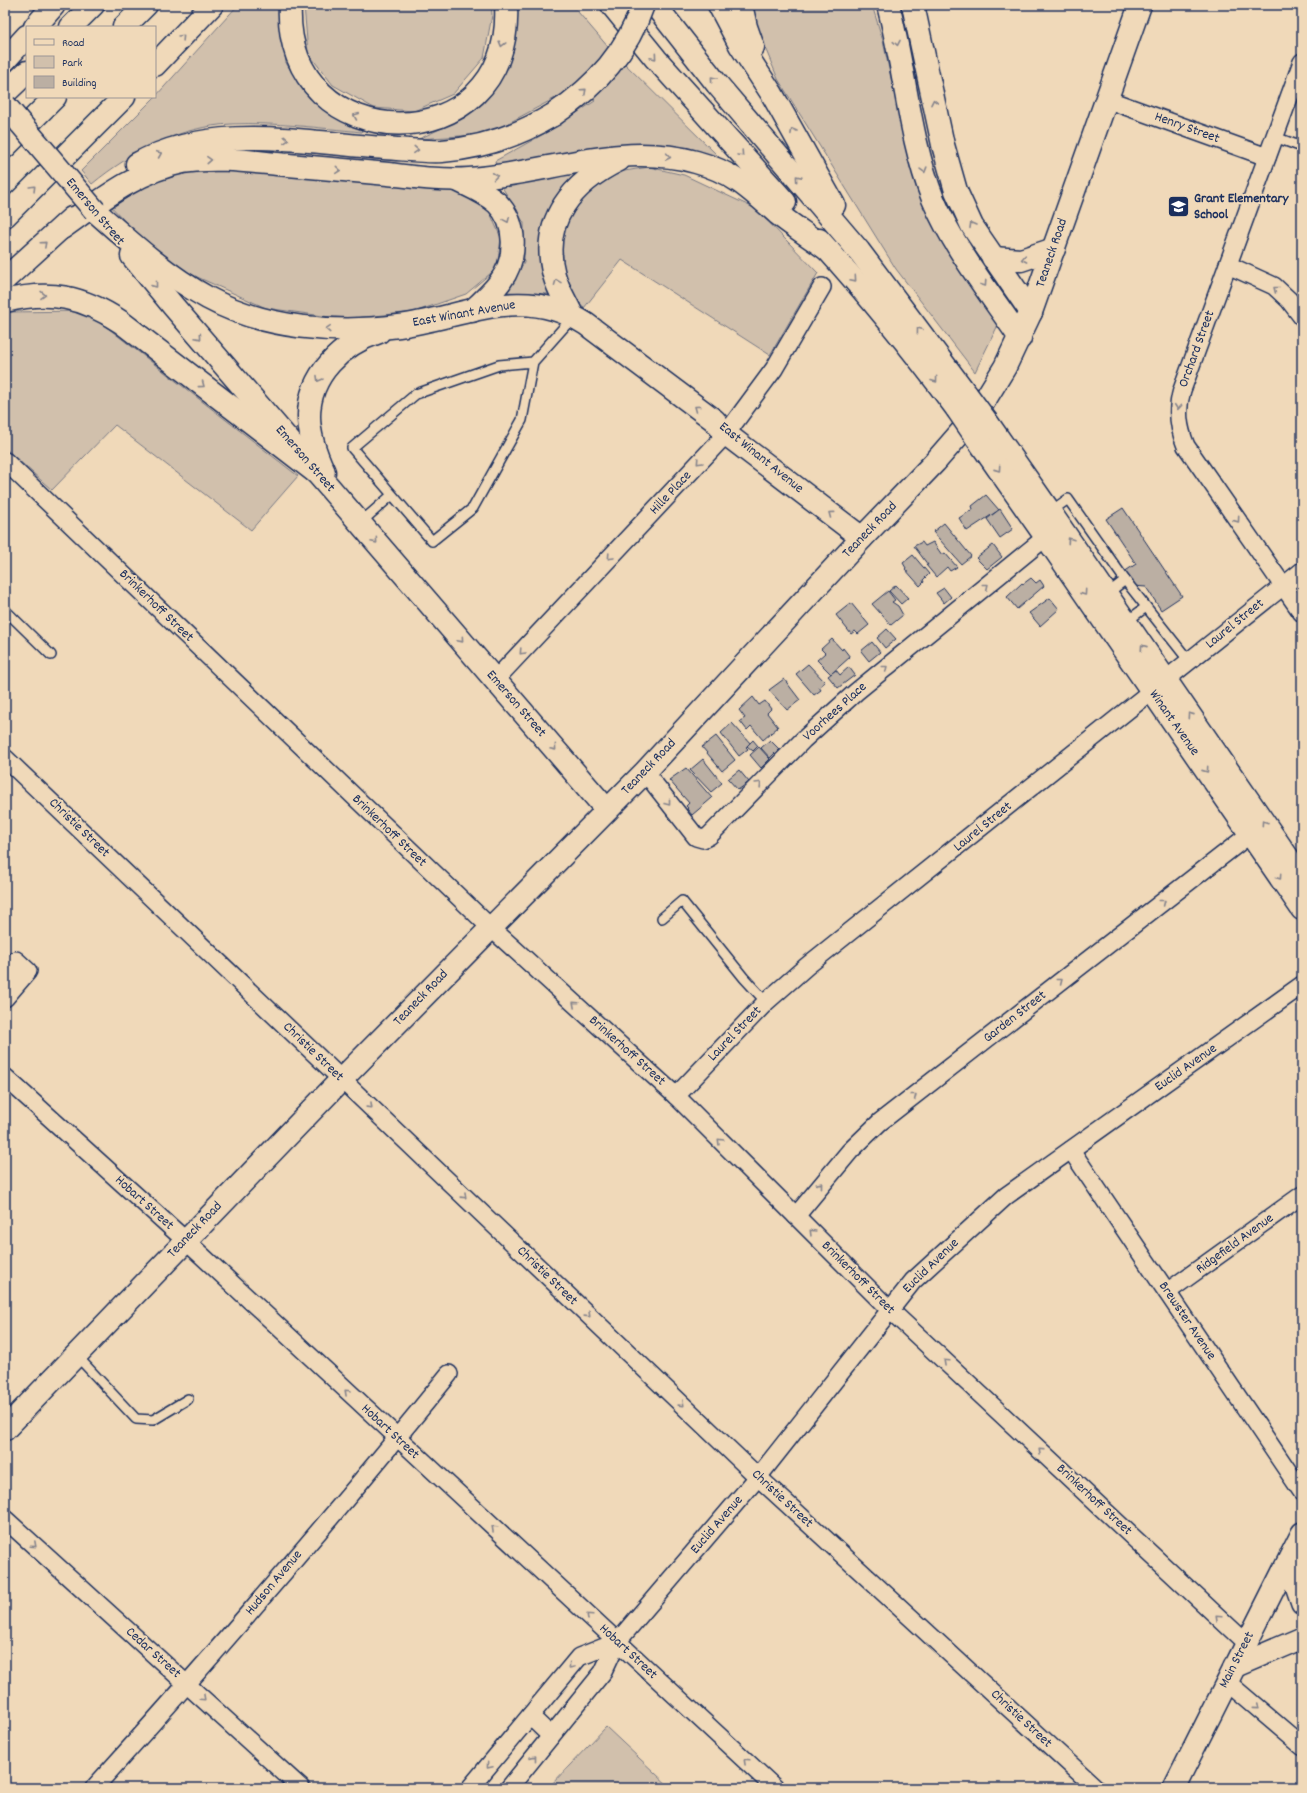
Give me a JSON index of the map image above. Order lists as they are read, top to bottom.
{
  "streets": {
    "main road": [
      "Emerson Street",
      "Teaneck Road",
      "East Winant Avenue",
      "Winant Avenue"
    ],
    "street": [
      "Henry Street",
      "Orchard Street",
      "Hille Place",
      "Brinkerhoff Street",
      "Laurel Street",
      "Voorhees Place",
      "Christie Street",
      "Garden Street",
      "Euclid Avenue",
      "Hobart Street",
      "Ridgefield Avenue",
      "Brewster Avenue",
      "Hudson Avenue",
      "Cedar Street",
      "Main Street"
    ]
  },
  "crossings": [
    ["Henry Street", "Teaneck Road"],
    ["Henry Street", "Orchard Street"],
    ["Emerson Street", "Teaneck Road"],
    ["Emerson Street", "East Winant Avenue"],
    ["Emerson Street", "Hille Place"],
    ["Teaneck Road", "East Winant Avenue"],
    ["Teaneck Road", "Brinkerhoff Street"],
    ["Teaneck Road", "Voorhees Place"],
    ["Teaneck Road", "Christie Street"],
    ["Teaneck Road", "Hobart Street"],
    ["East Winant Avenue", "Hille Place"],
    ["Orchard Street", "Laurel Street"],
    ["Brinkerhoff Street", "Laurel Street"],
    ["Brinkerhoff Street", "Garden Street"],
    ["Brinkerhoff Street", "Euclid Avenue"],
    ["Brinkerhoff Street", "Main Street"],
    ["Laurel Street", "Winant Avenue"],
    ["Voorhees Place", "Winant Avenue"],
    ["Winant Avenue", "Garden Street"],
    ["Christie Street", "Euclid Avenue"],
    ["Euclid Avenue", "Hobart Street"],
    ["Euclid Avenue", "Brewster Avenue"],
    ["Hobart Street", "Hudson Avenue"],
    ["Ridgefield Avenue", "Brewster Avenue"],
    ["Hudson Avenue", "Cedar Street"]
  ],
  "one_way": [
    "Orchard Street",
    "Hille Place",
    "Brinkerhoff Street",
    "Voorhees Place",
    "Christie Street",
    "Garden Street",
    "Hobart Street",
    "Cedar Street"
  ],
  "places": {
    "school or university": ["Grant Elementary School"]
  },
  "legend": ["Road", "Park", "Building"]
}
